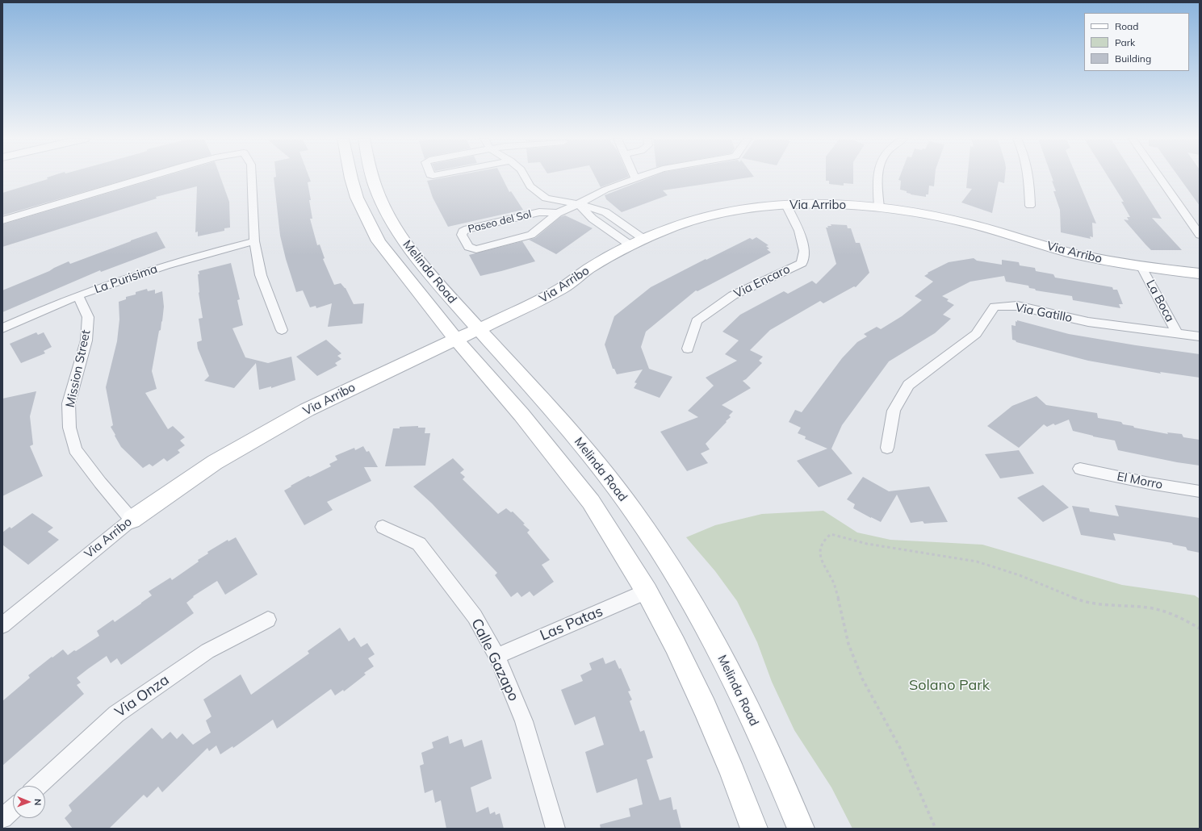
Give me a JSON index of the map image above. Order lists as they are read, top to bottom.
{
  "streets": {
    "main road": ["Via Arribo", "Melinda Road"],
    "street": [
      "Paseo del Sol",
      "La Purisima",
      "Via Encaro",
      "La Boca",
      "Via Gatillo",
      "Mission Street",
      "El Morro",
      "Las Patas",
      "Calle Gazapo",
      "Via Onza"
    ]
  },
  "crossings": [
    ["Via Arribo", "Melinda Road"],
    ["Via Arribo", "Via Encaro"],
    ["Via Arribo", "La Boca"],
    ["Via Arribo", "Mission Street"],
    ["Melinda Road", "Las Patas"],
    ["La Purisima", "Mission Street"],
    ["La Boca", "Via Gatillo"],
    ["Las Patas", "Calle Gazapo"]
  ],
  "parks": ["Solano Park"],
  "legend": ["Road", "Park", "Building"],
  "north": "right"
}
